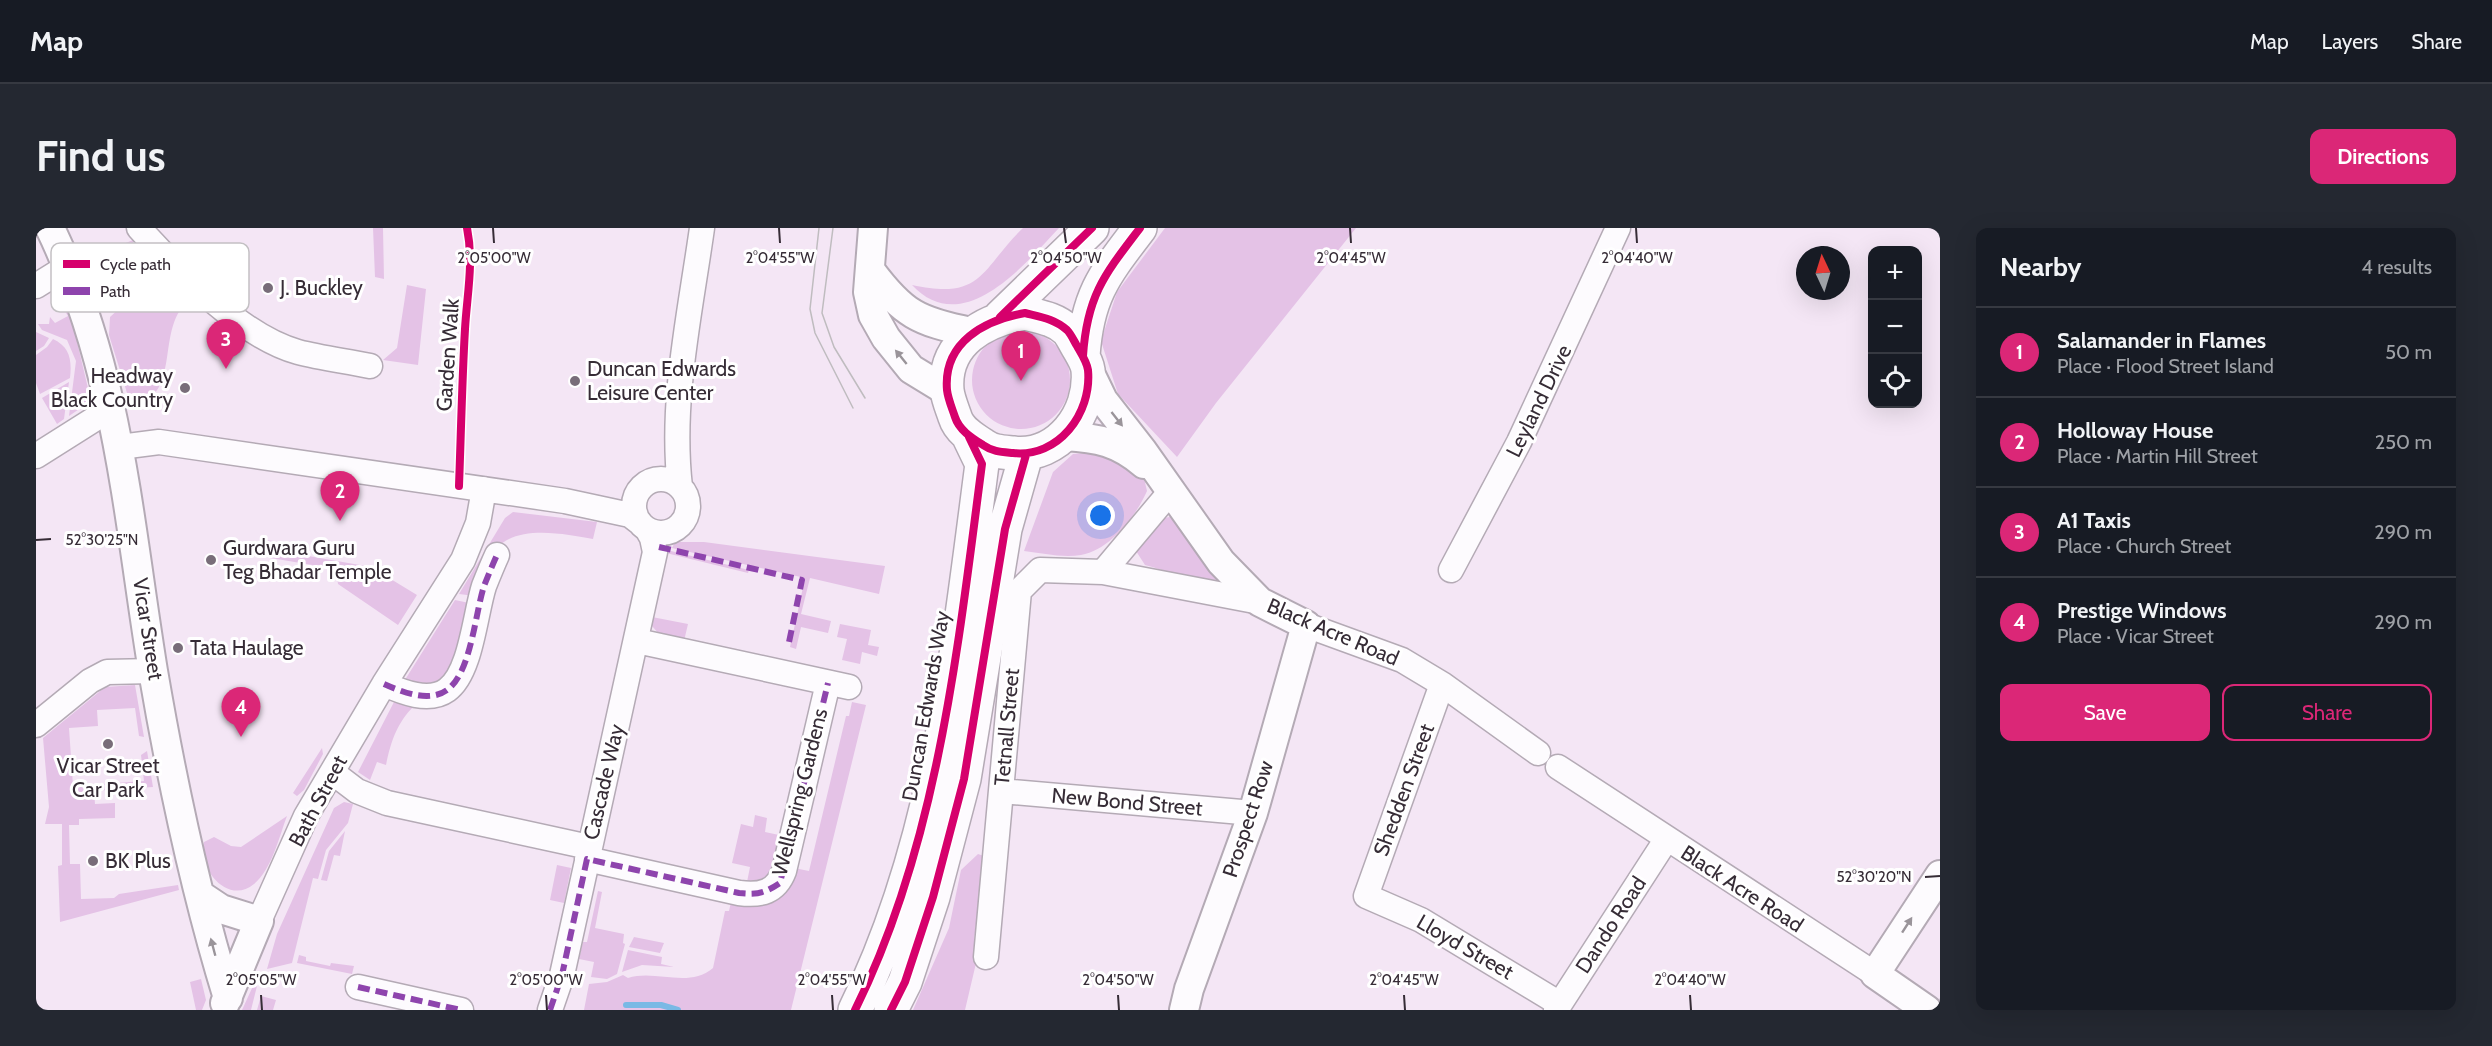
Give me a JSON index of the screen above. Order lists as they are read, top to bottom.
{
  "streets": {
    "highway": ["Duncan Edwards Way"],
    "street": [
      "Leyland Drive",
      "Vicar Street",
      "Black Acre Road",
      "Tetnall Street",
      "Cascade Way",
      "Shedden Street",
      "Wellspring Gardens",
      "Bath Street",
      "New Bond Street",
      "Prospect Row",
      "Dando Road",
      "Lloyd Street"
    ],
    "cycle path": ["Garden Walk"]
  },
  "crossings": [
    ["Black Acre Road", "Duncan Edwards Way"],
    ["Black Acre Road", "Tetnall Street"],
    ["Black Acre Road", "Shedden Street"],
    ["Black Acre Road", "Prospect Row"],
    ["Black Acre Road", "Dando Road"],
    ["Tetnall Street", "New Bond Street"],
    ["Cascade Way", "Wellspring Gardens"],
    ["Shedden Street", "Lloyd Street"],
    ["New Bond Street", "Prospect Row"],
    ["Dando Road", "Lloyd Street"]
  ],
  "places": [
    "J. Buckley",
    "Duncan Edwards Leisure Center",
    "Headway Black Country",
    "Gurdwara Guru Teg Bhadar Temple",
    "Tata Haulage",
    "Vicar Street Car Park",
    "BK Plus"
  ],
  "legend": ["Cycle path", "Path"],
  "north": "top",
  "page": {
    "header": "Map",
    "nav": ["Map", "Layers", "Share"],
    "buttons": [
      "Directions",
      ["Save", "Share"]
    ],
    "title": "Find us",
    "heading": ["Nearby", "4 results"],
    "map_buttons": ["+", "−"],
    "list": [
      {
        "mark": "1",
        "name": "Salamander in Flames",
        "note": "Place · Flood Street Island",
        "value": "50 m"
      },
      {
        "mark": "2",
        "name": "Holloway House",
        "note": "Place · Martin Hill Street",
        "value": "250 m"
      },
      {
        "mark": "3",
        "name": "A1 Taxis",
        "note": "Place · Church Street",
        "value": "290 m"
      },
      {
        "mark": "4",
        "name": "Prestige Windows",
        "note": "Place · Vicar Street",
        "value": "290 m"
      }
    ],
    "pins": [
      "3",
      "1",
      "2",
      "4"
    ]
  },
  "coordinates": [
    "2°05'00\"W",
    "2°04'55\"W",
    "2°04'50\"W",
    "2°04'45\"W",
    "2°04'40\"W",
    "52°30'25\"N",
    "52°30'20\"N",
    "2°05'05\"W"
  ]
}
